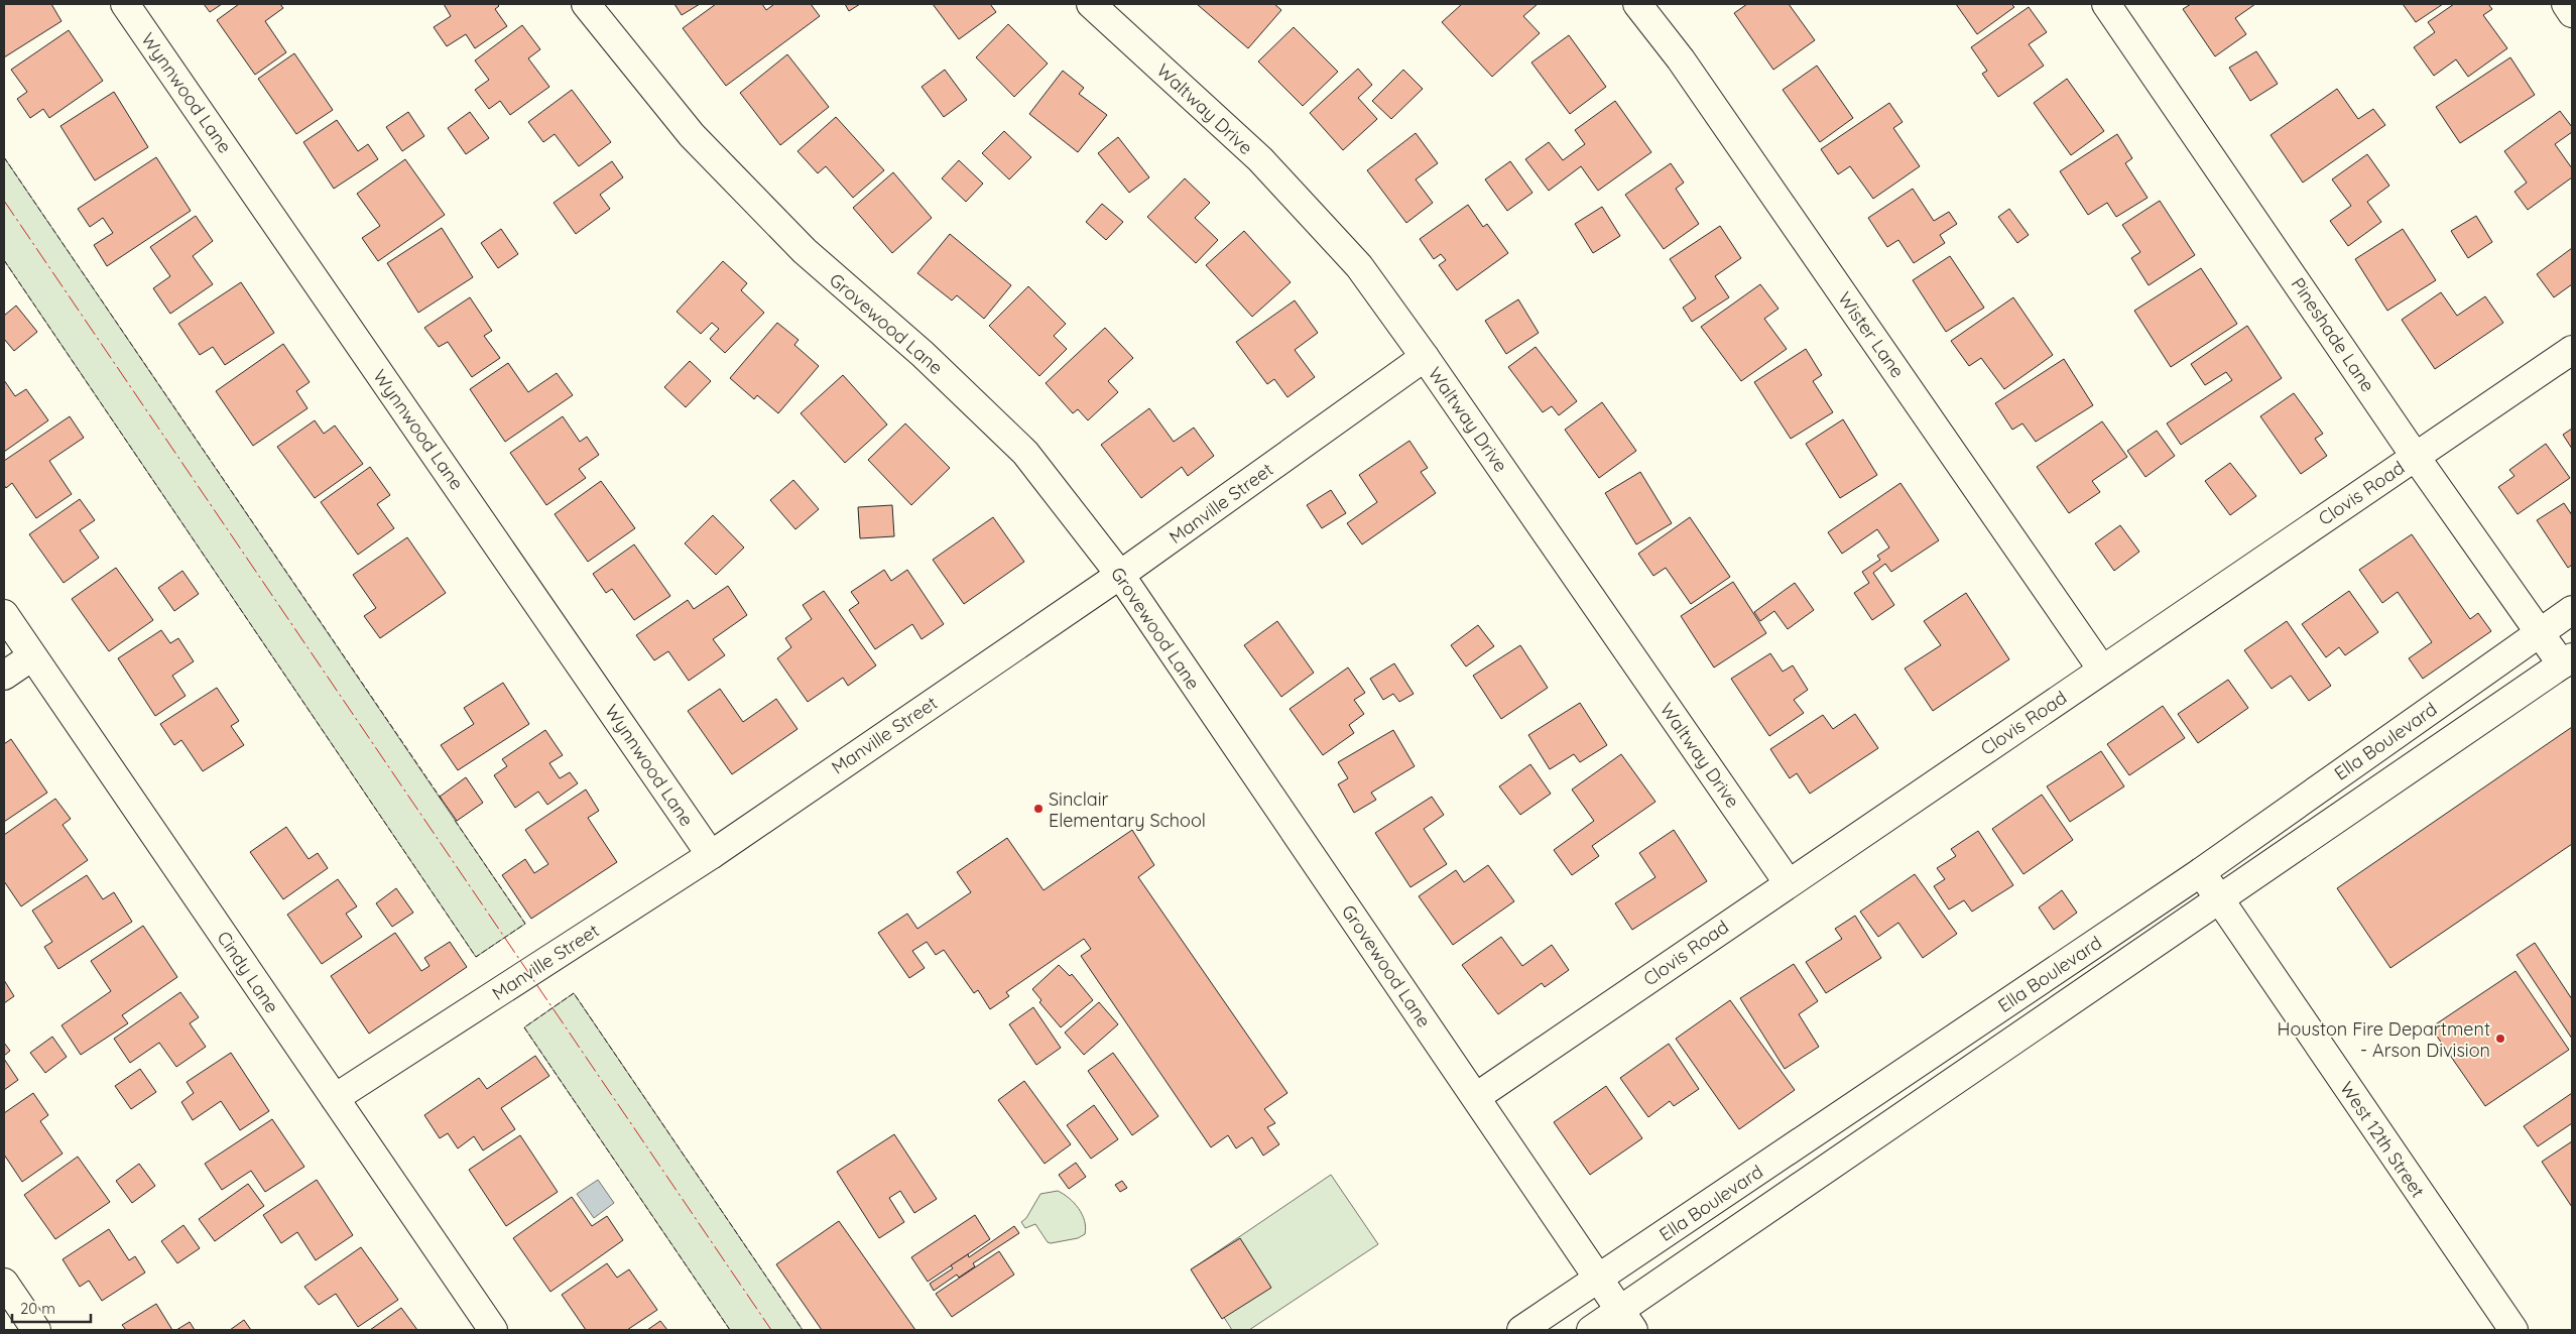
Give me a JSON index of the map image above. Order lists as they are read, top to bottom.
{
  "streets": {
    "street": [
      "Wynnwood Lane",
      "Waltway Drive",
      "Grovewood Lane",
      "Wister Lane",
      "Pineshade Lane",
      "Clovis Road",
      "Manville Street",
      "Ella Boulevard",
      "Cindy Lane",
      "West 12th Street"
    ]
  },
  "crossings": [
    ["Wynnwood Lane", "Manville Street"],
    ["Waltway Drive", "Clovis Road"],
    ["Waltway Drive", "Manville Street"],
    ["Grovewood Lane", "Clovis Road"],
    ["Grovewood Lane", "Manville Street"],
    ["Grovewood Lane", "Ella Boulevard"],
    ["Wister Lane", "Clovis Road"],
    ["Pineshade Lane", "Clovis Road"],
    ["Pineshade Lane", "Ella Boulevard"],
    ["Manville Street", "Cindy Lane"],
    ["Ella Boulevard", "West 12th Street"]
  ],
  "places": ["Sinclair Elementary School", "Houston Fire Department - Arson Division"],
  "scale_bar": "20 m"
}
